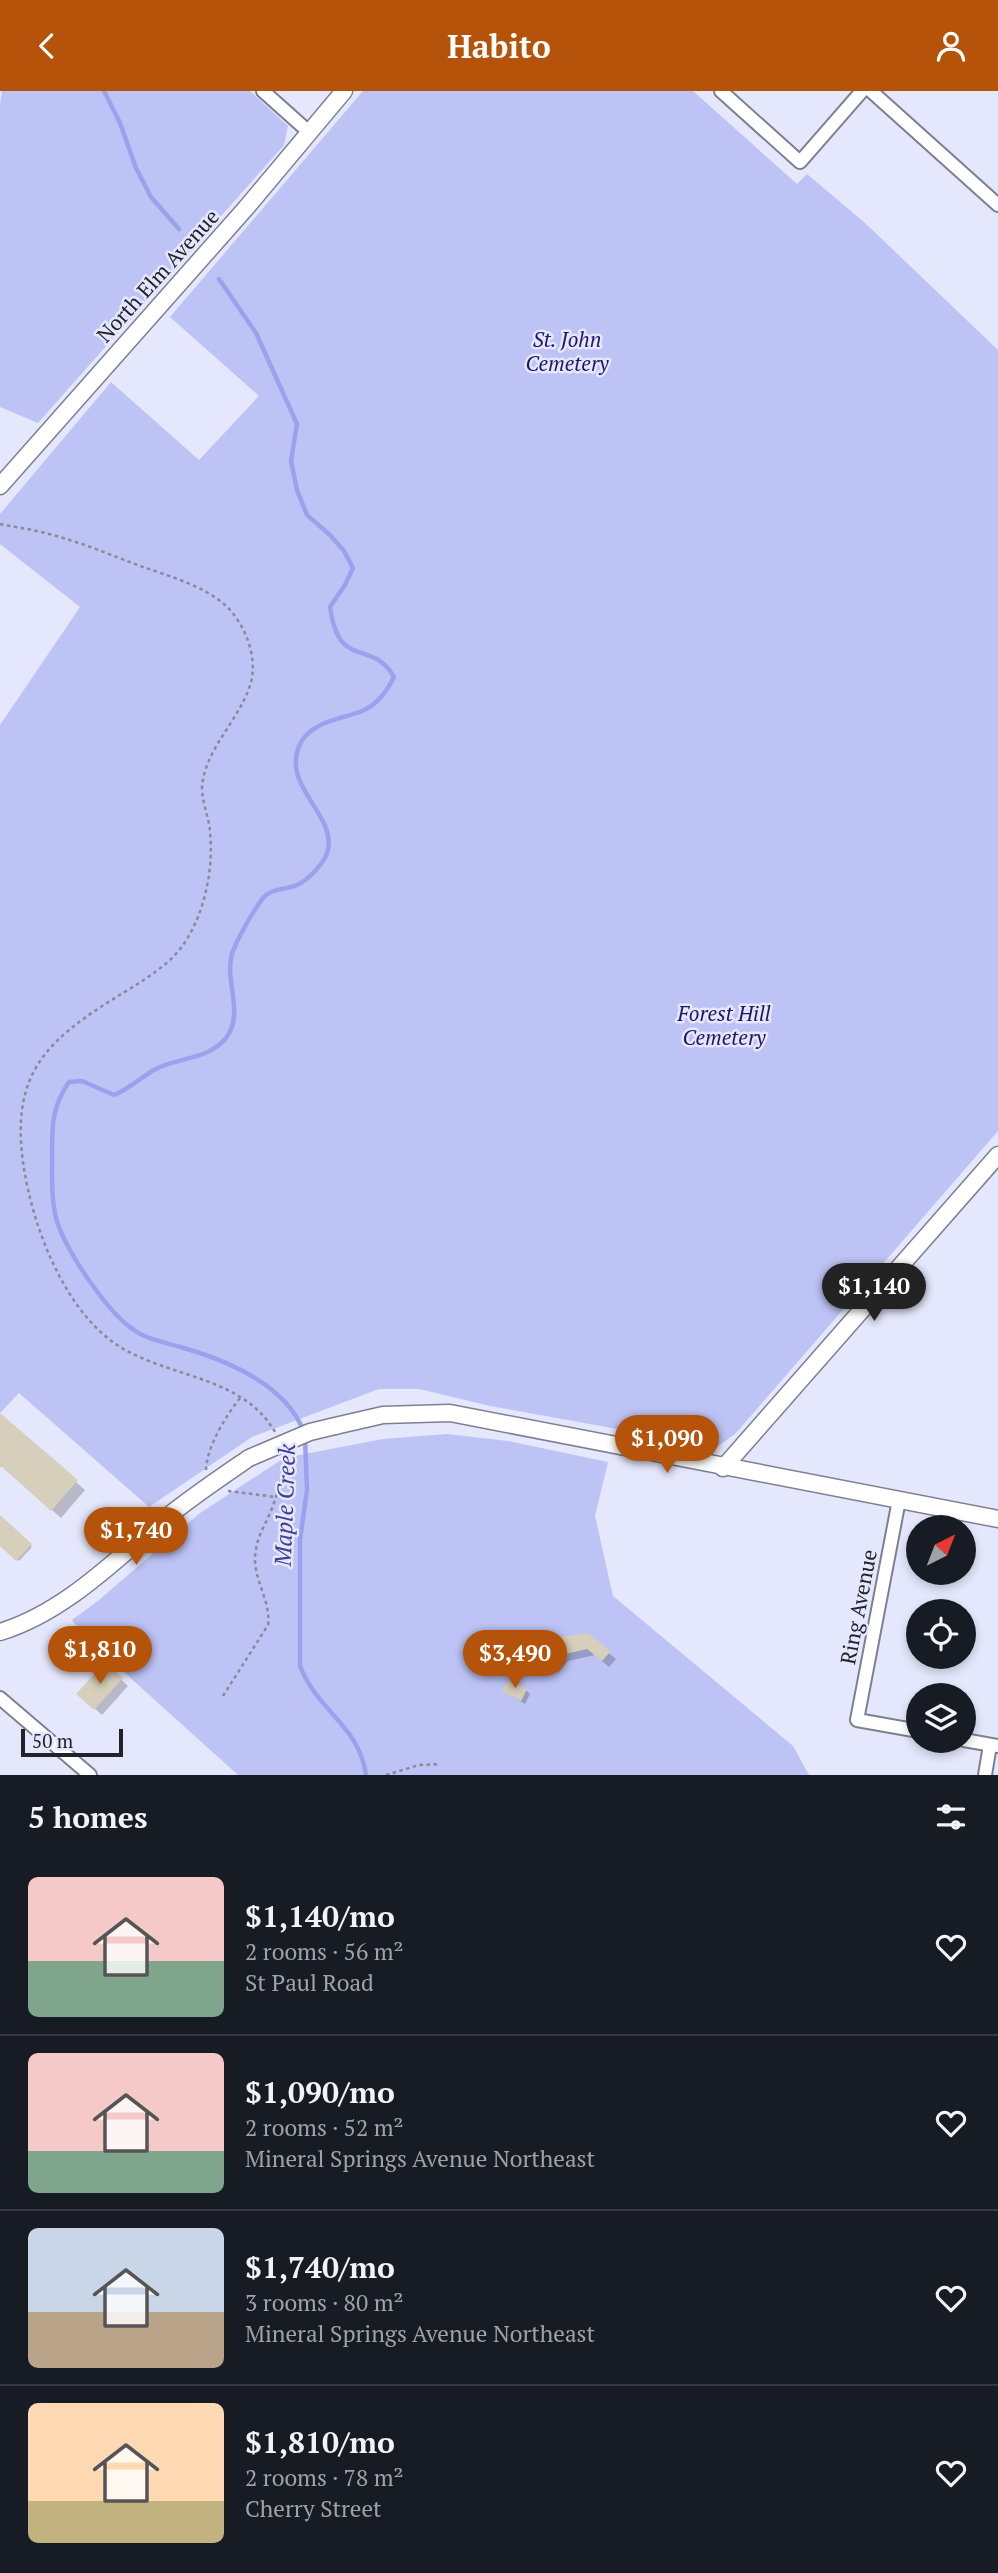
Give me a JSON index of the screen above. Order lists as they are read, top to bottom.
{
  "streets": {
    "main road": ["North Elm Avenue"],
    "street": ["Ring Avenue"]
  },
  "water": ["Maple Creek"],
  "parks": ["St. John Cemetery", "Forest Hill Cemetery"],
  "scale_bar": "50 m",
  "north": "top right",
  "page": {
    "header": "Habito",
    "price": [
      "$1,140",
      "$1,090",
      "$1,740",
      "$1,810",
      "$3,490"
    ],
    "scale": "50 m",
    "heading": "5 homes",
    "list": [
      {
        "name": "$1,140/mo",
        "note": "2 rooms · 56 m² · St Paul Road"
      },
      {
        "name": "$1,090/mo",
        "note": "2 rooms · 52 m² · Mineral Springs Avenue Northeast"
      },
      {
        "name": "$1,740/mo",
        "note": "3 rooms · 80 m² · Mineral Springs Avenue Northeast"
      },
      {
        "name": "$1,810/mo",
        "note": "2 rooms · 78 m² · Cherry Street"
      }
    ]
  }
}
